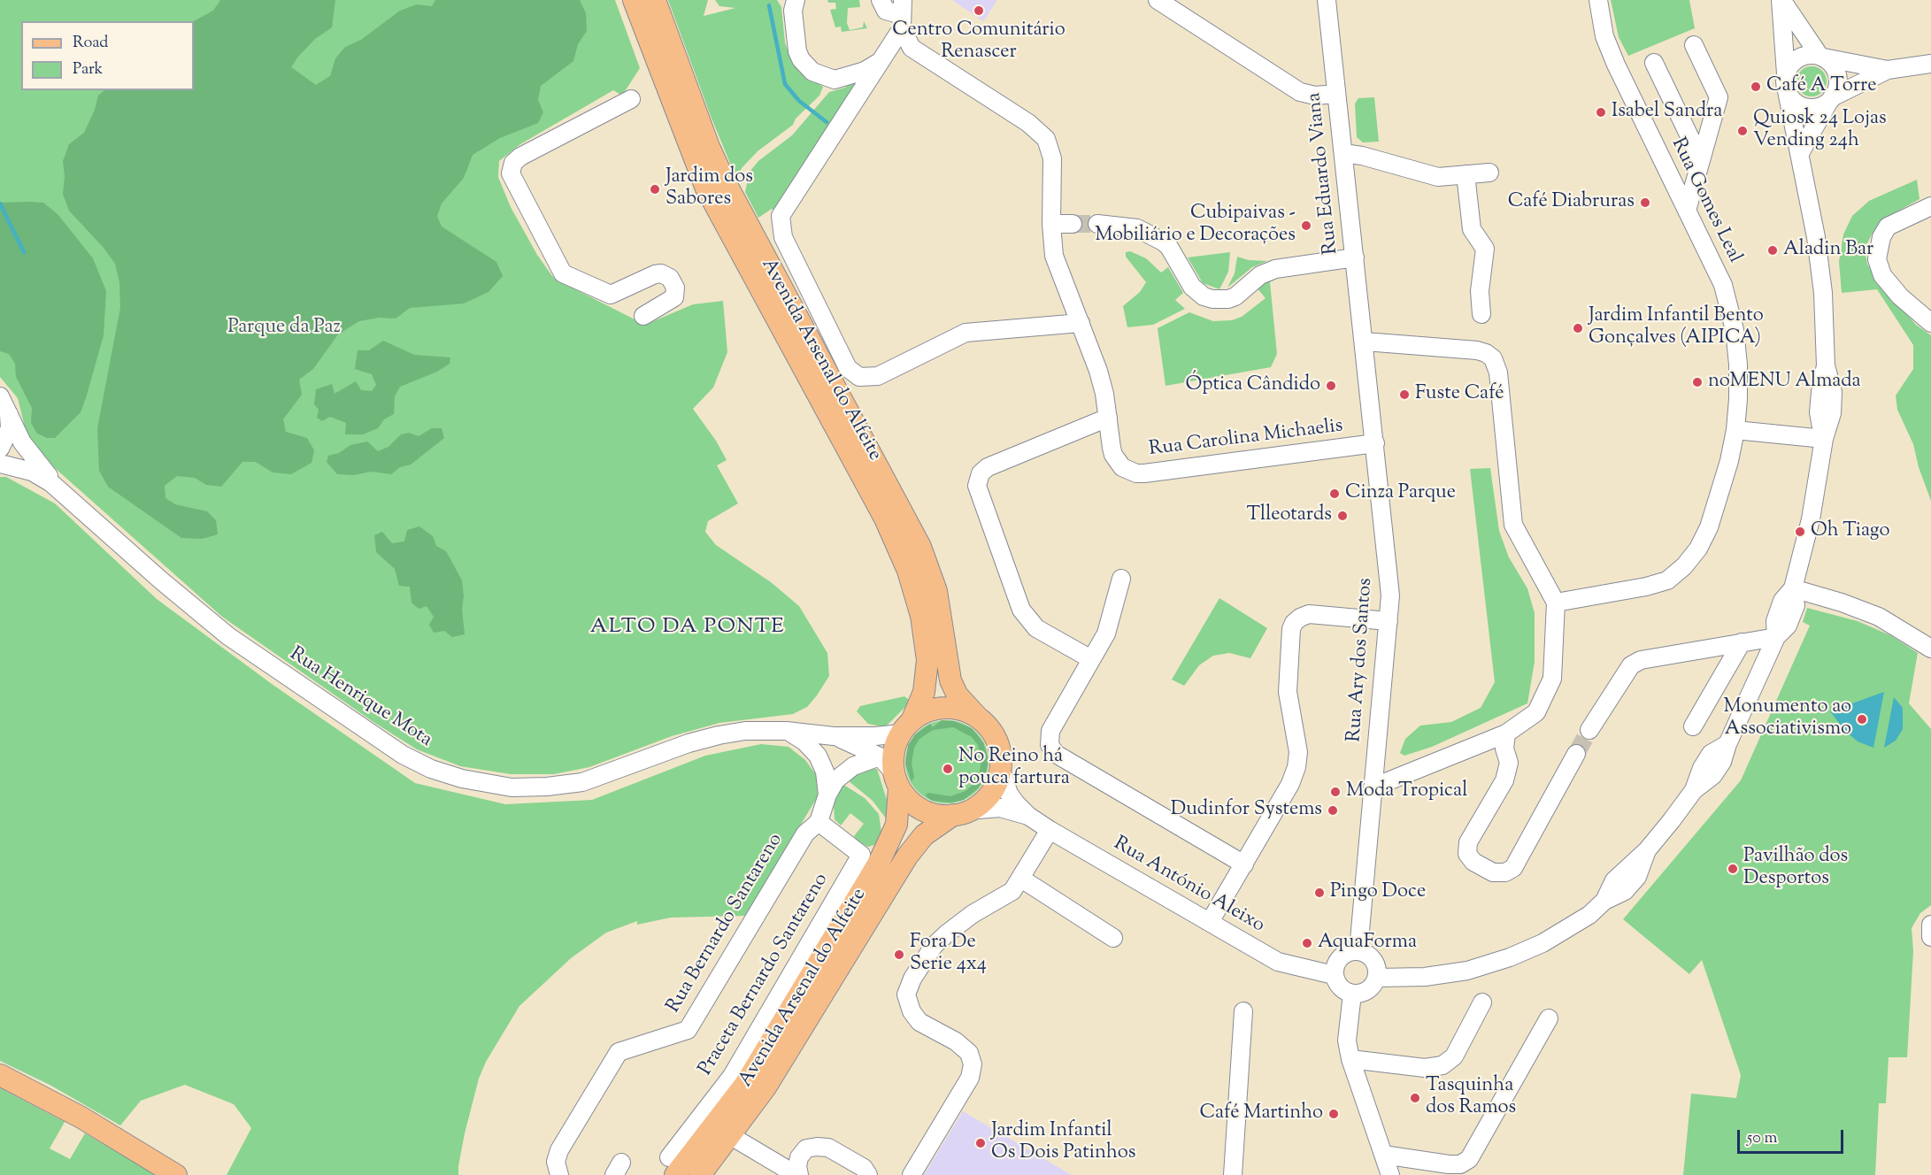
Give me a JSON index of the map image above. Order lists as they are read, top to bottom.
{
  "streets": {
    "main road": ["Avenida Arsenal do Alfeite"],
    "street": [
      "Rua Eduardo Viana",
      "Rua Gomes Leal",
      "Rua Carolina Michaelis",
      "Rua Ary dos Santos",
      "Rua Henrique Mota",
      "Rua António Aleixo",
      "Rua Bernardo Santareno",
      "Praceta Bernardo Santareno"
    ]
  },
  "crossings": [
    ["Rua Eduardo Viana", "Rua Ary dos Santos"],
    ["Avenida Arsenal do Alfeite", "Rua Henrique Mota"],
    ["Avenida Arsenal do Alfeite", "Rua António Aleixo"],
    ["Avenida Arsenal do Alfeite", "Rua Bernardo Santareno"],
    ["Avenida Arsenal do Alfeite", "Praceta Bernardo Santareno"],
    ["Rua Carolina Michaelis", "Rua Ary dos Santos"],
    ["Rua Ary dos Santos", "Rua António Aleixo"],
    ["Rua Henrique Mota", "Rua António Aleixo"],
    ["Rua Henrique Mota", "Rua Bernardo Santareno"],
    ["Rua António Aleixo", "Rua Bernardo Santareno"],
    ["Rua Bernardo Santareno", "Praceta Bernardo Santareno"]
  ],
  "districts": ["ALTO DA PONTE"],
  "parks": ["Parque da Paz"],
  "places": [
    "Centro Comunitário Renascer",
    "Café A Torre",
    "Isabel Sandra",
    "Quiosk 24 Lojas Vending 24h",
    "Jardim dos Sabores",
    "Café Diabruras",
    "Cubipaivas - Mobiliário e Decorações",
    "Aladin Bar",
    "Jardim Infantil Bento Gonçalves (AIPICA)",
    "noMENU Almada",
    "Óptica Cândido",
    "Fuste Café",
    "Cinza Parque",
    "Tlleotards",
    "Oh Tiago",
    "Monumento ao Associativismo",
    "No Reino há pouca fartura",
    "Moda Tropical",
    "Dudinfor Systems",
    "Pavilhão dos Desportos",
    "Pingo Doce",
    "AquaForma",
    "Fora De Serie 4x4",
    "Tasquinha dos Ramos",
    "Café Martinho",
    "Jardim Infantil Os Dois Patinhos"
  ],
  "legend": ["Road", "Park"],
  "scale_bar": "50 m"
}
